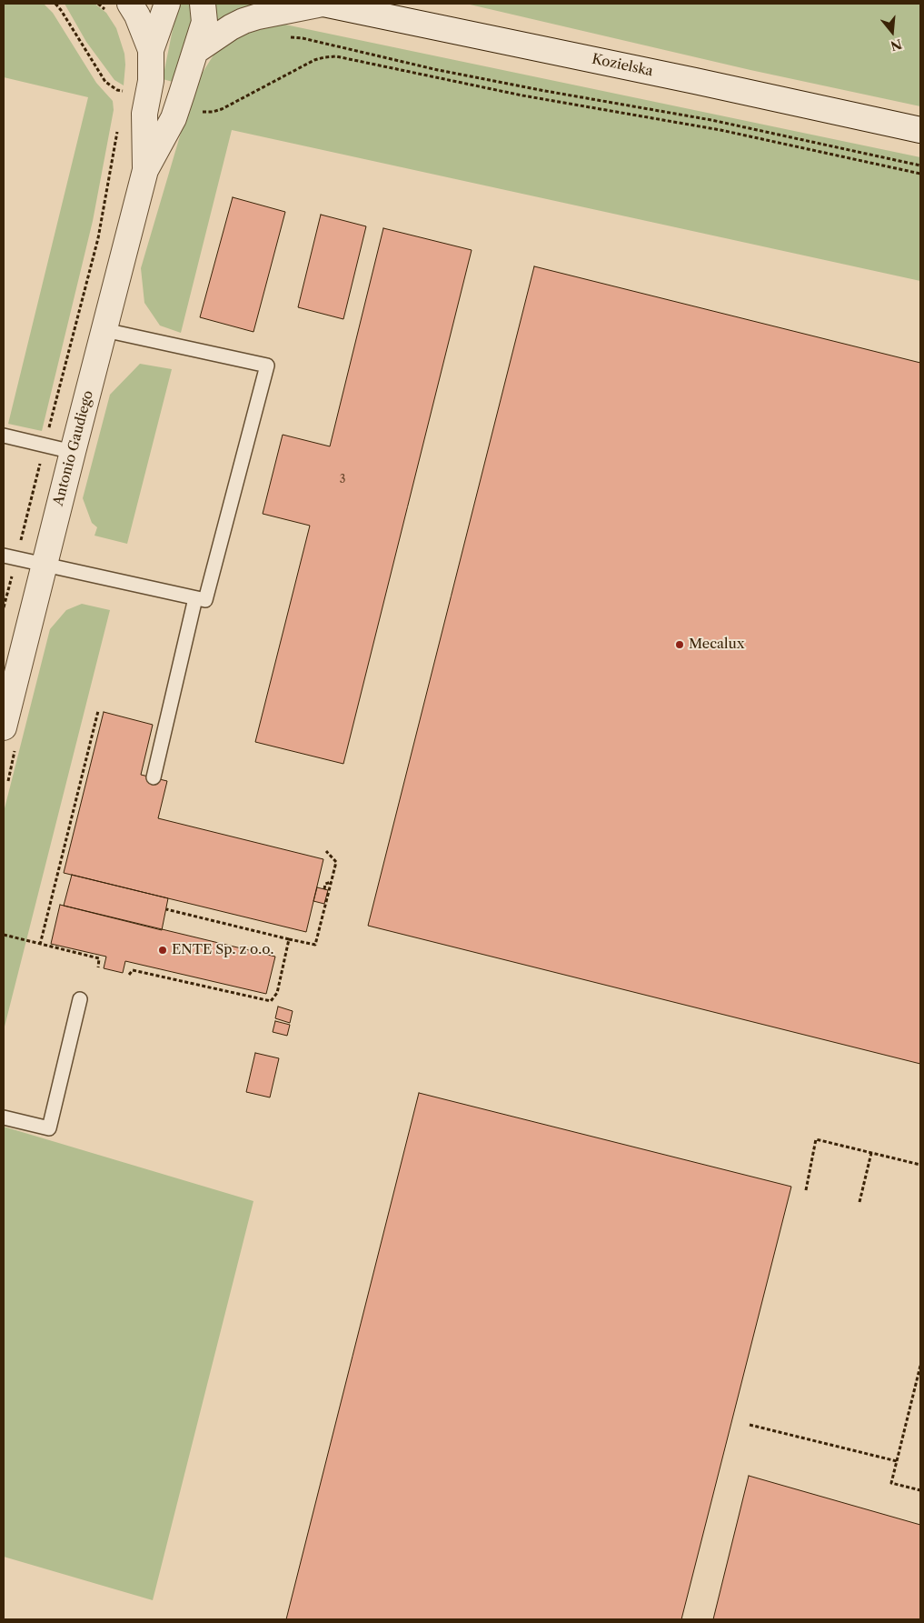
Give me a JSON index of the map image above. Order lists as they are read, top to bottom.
{
  "streets": {
    "street": ["Kozielska", "Antonio Gaudiego"]
  },
  "places": ["Mecalux", "ENTE Sp. z o.o."],
  "house_numbers": ["3"],
  "north": "bottom"
}
